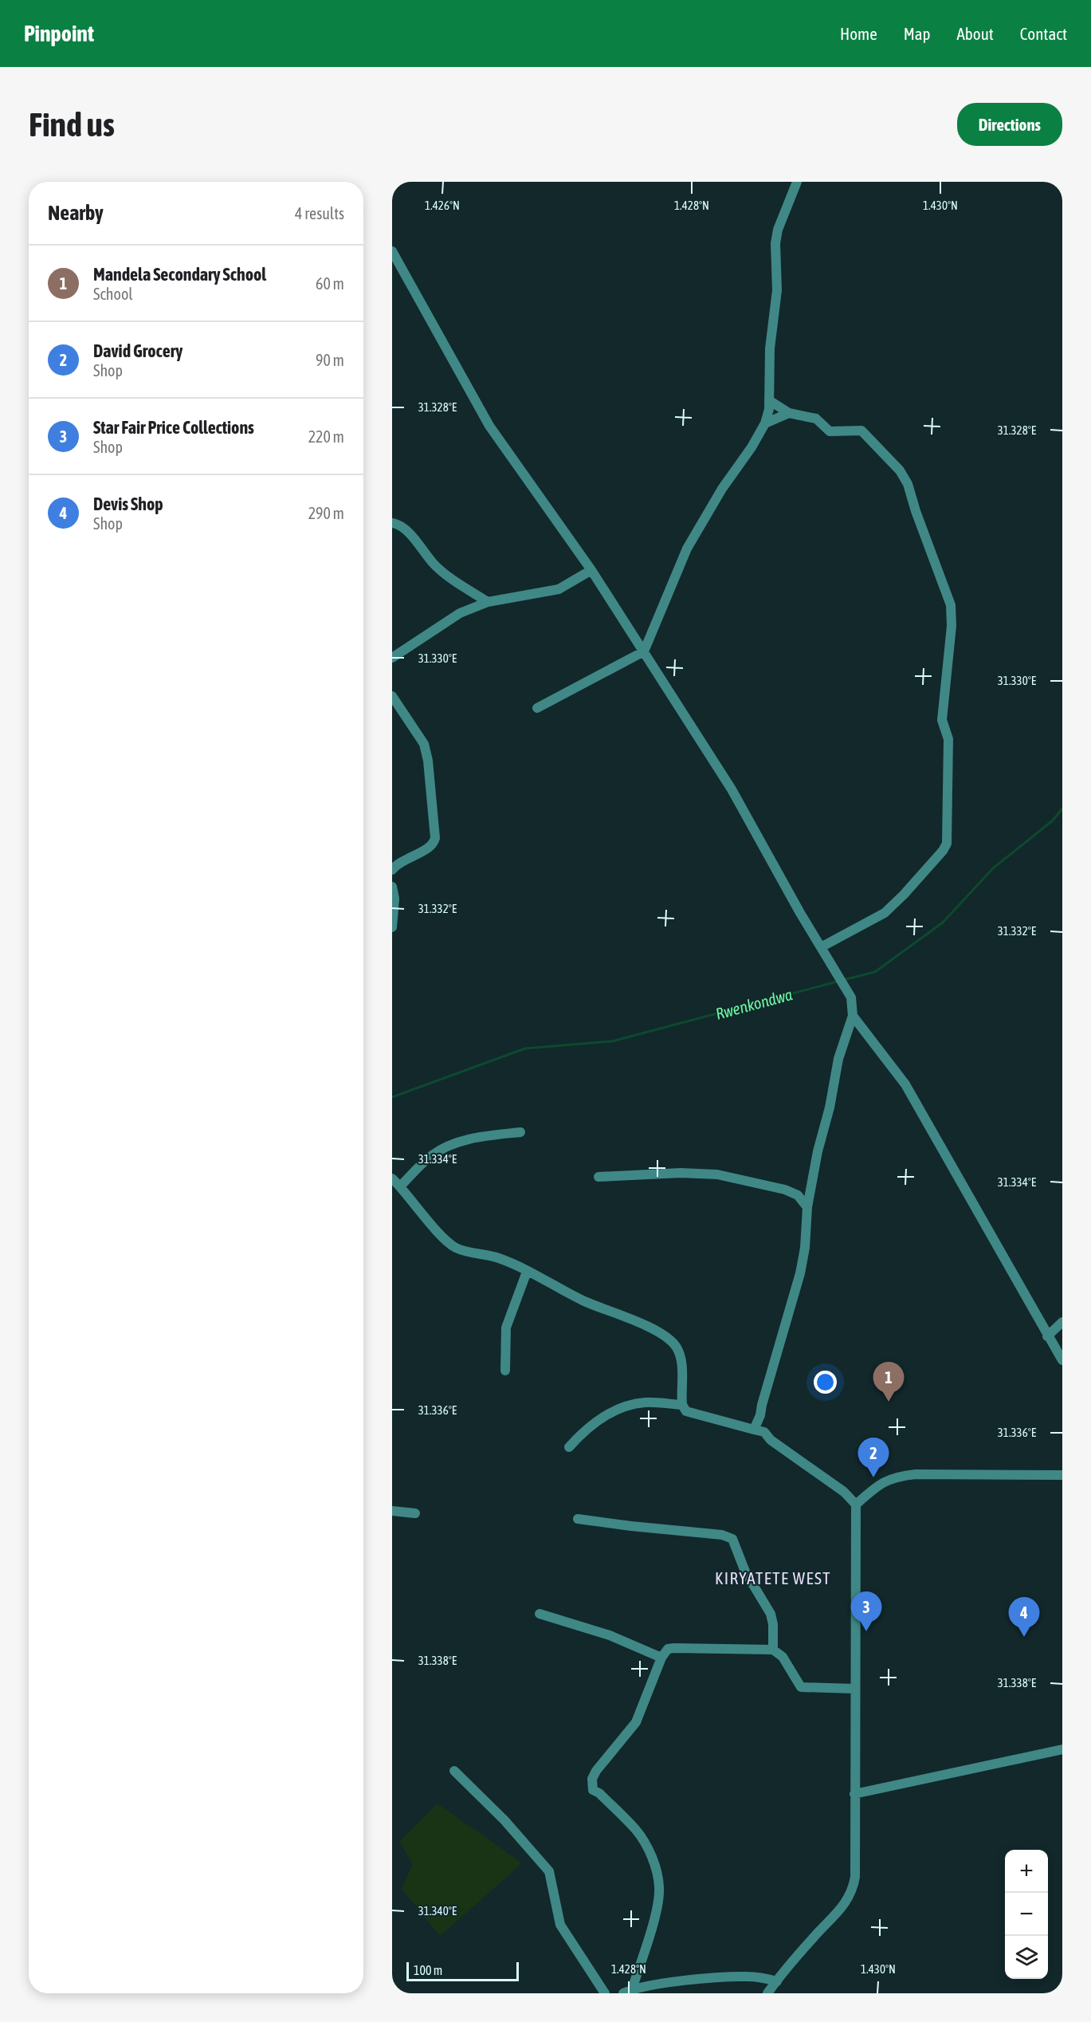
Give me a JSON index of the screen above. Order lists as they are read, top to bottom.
{
  "districts": ["KIRYATETE WEST"],
  "water": ["Rwenkondwa"],
  "scale_bar": "100 m",
  "page": {
    "header": "Pinpoint",
    "nav": [
      "Home",
      "Map",
      "About",
      "Contact"
    ],
    "buttons": "Directions",
    "title": "Find us",
    "heading": ["Nearby", "4 results"],
    "list": [
      {
        "mark": "1",
        "name": "Mandela Secondary School",
        "note": "School",
        "value": "60 m"
      },
      {
        "mark": "2",
        "name": "David Grocery",
        "note": "Shop",
        "value": "90 m"
      },
      {
        "mark": "3",
        "name": "Star Fair Price Collections",
        "note": "Shop",
        "value": "220 m"
      },
      {
        "mark": "4",
        "name": "Devis Shop",
        "note": "Shop",
        "value": "290 m"
      }
    ],
    "pins": [
      "1",
      "2",
      "3",
      "4"
    ],
    "map_buttons": ["+", "−"],
    "scale": "100 m"
  },
  "coordinates": [
    "1.426°N",
    "1.428°N",
    "1.430°N",
    "31.328°E",
    "31.330°E",
    "31.332°E",
    "31.334°E",
    "31.336°E",
    "31.338°E",
    "31.340°E"
  ]
}
